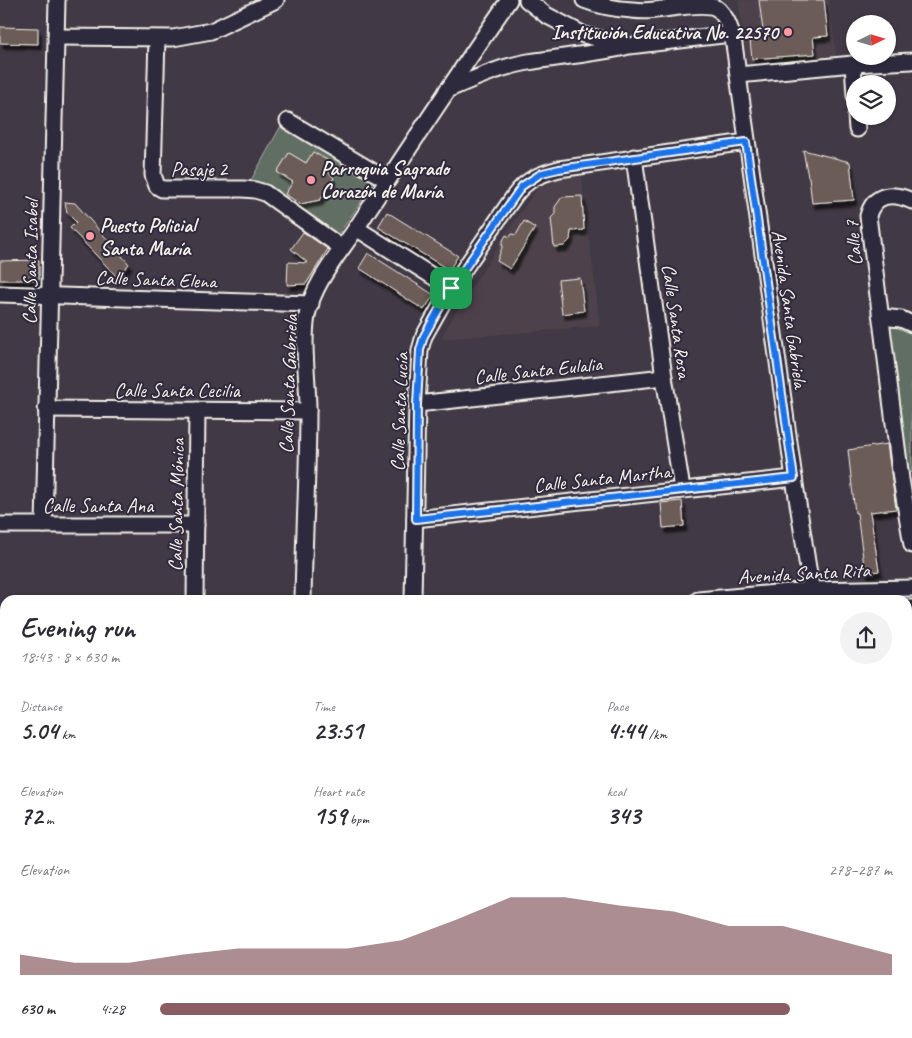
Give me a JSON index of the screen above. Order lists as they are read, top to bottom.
{
  "streets": {
    "street": [
      "Pasaje 2",
      "Calle 7",
      "Calle Santa Isabel",
      "Calle Santa Elena",
      "Avenida Santa Gabriela",
      "Calle Santa Rosa",
      "Calle Santa Eulalia",
      "Calle Santa Gabriela",
      "Calle Santa Cecilia",
      "Calle Santa Lucía",
      "Calle Santa Martha",
      "Calle Santa Ana",
      "Calle Santa Mónica",
      "Avenida Santa Rita"
    ]
  },
  "crossings": [
    ["Pasaje 2", "Calle Santa Gabriela"],
    ["Calle Santa Isabel", "Calle Santa Elena"],
    ["Calle Santa Isabel", "Calle Santa Cecilia"],
    ["Calle Santa Isabel", "Calle Santa Ana"],
    ["Calle Santa Elena", "Calle Santa Gabriela"],
    ["Avenida Santa Gabriela", "Calle Santa Lucía"],
    ["Avenida Santa Gabriela", "Calle Santa Martha"],
    ["Avenida Santa Gabriela", "Avenida Santa Rita"],
    ["Calle Santa Rosa", "Calle Santa Eulalia"],
    ["Calle Santa Rosa", "Calle Santa Lucía"],
    ["Calle Santa Rosa", "Calle Santa Martha"],
    ["Calle Santa Eulalia", "Calle Santa Lucía"],
    ["Calle Santa Gabriela", "Calle Santa Cecilia"],
    ["Calle Santa Cecilia", "Calle Santa Mónica"],
    ["Calle Santa Lucía", "Calle Santa Martha"],
    ["Calle Santa Ana", "Calle Santa Mónica"]
  ],
  "places": ["Institución Educativa No. 22570", "Parroquia Sagrado Corazón de María", "Puesto Policial Santa María"],
  "north": "right",
  "page": {
    "heading": ["Evening run", "18:43 · 8 × 630 m"],
    "stats": [
      ["Distance", "5.04 km"],
      ["Time", "23:51"],
      ["Pace", "4:44 /km"],
      ["Elevation", "72 m"],
      ["Heart rate", "159 bpm"],
      ["kcal", "343"]
    ],
    "chart": ["Elevation", "278–287 m"],
    "list": [
      {
        "name": "630 m",
        "note": "4:28"
      }
    ]
  }
}
